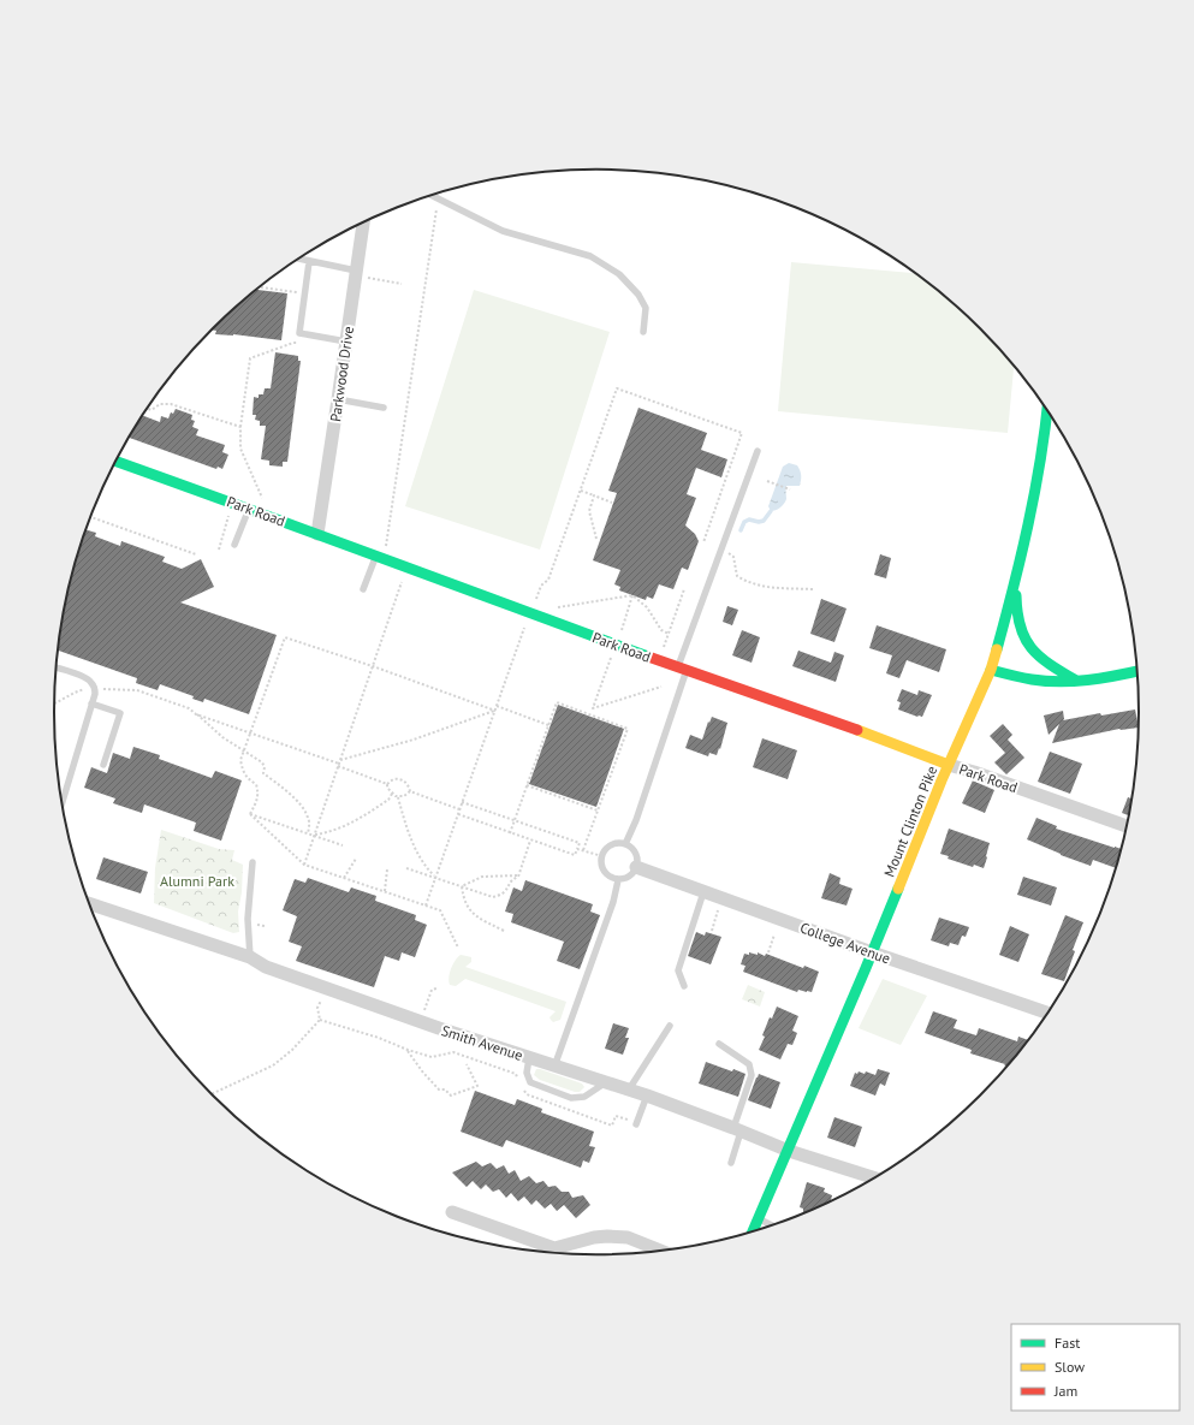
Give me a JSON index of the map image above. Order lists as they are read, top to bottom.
{
  "streets": {
    "street": [
      "Parkwood Drive",
      "Park Road",
      "Mount Clinton Pike",
      "College Avenue",
      "Smith Avenue"
    ]
  },
  "crossings": [
    ["Parkwood Drive", "Park Road"],
    ["Park Road", "Mount Clinton Pike"],
    ["Mount Clinton Pike", "College Avenue"],
    ["Mount Clinton Pike", "Smith Avenue"]
  ],
  "parks": ["Alumni Park"],
  "legend": ["Fast", "Slow", "Jam"]
}
